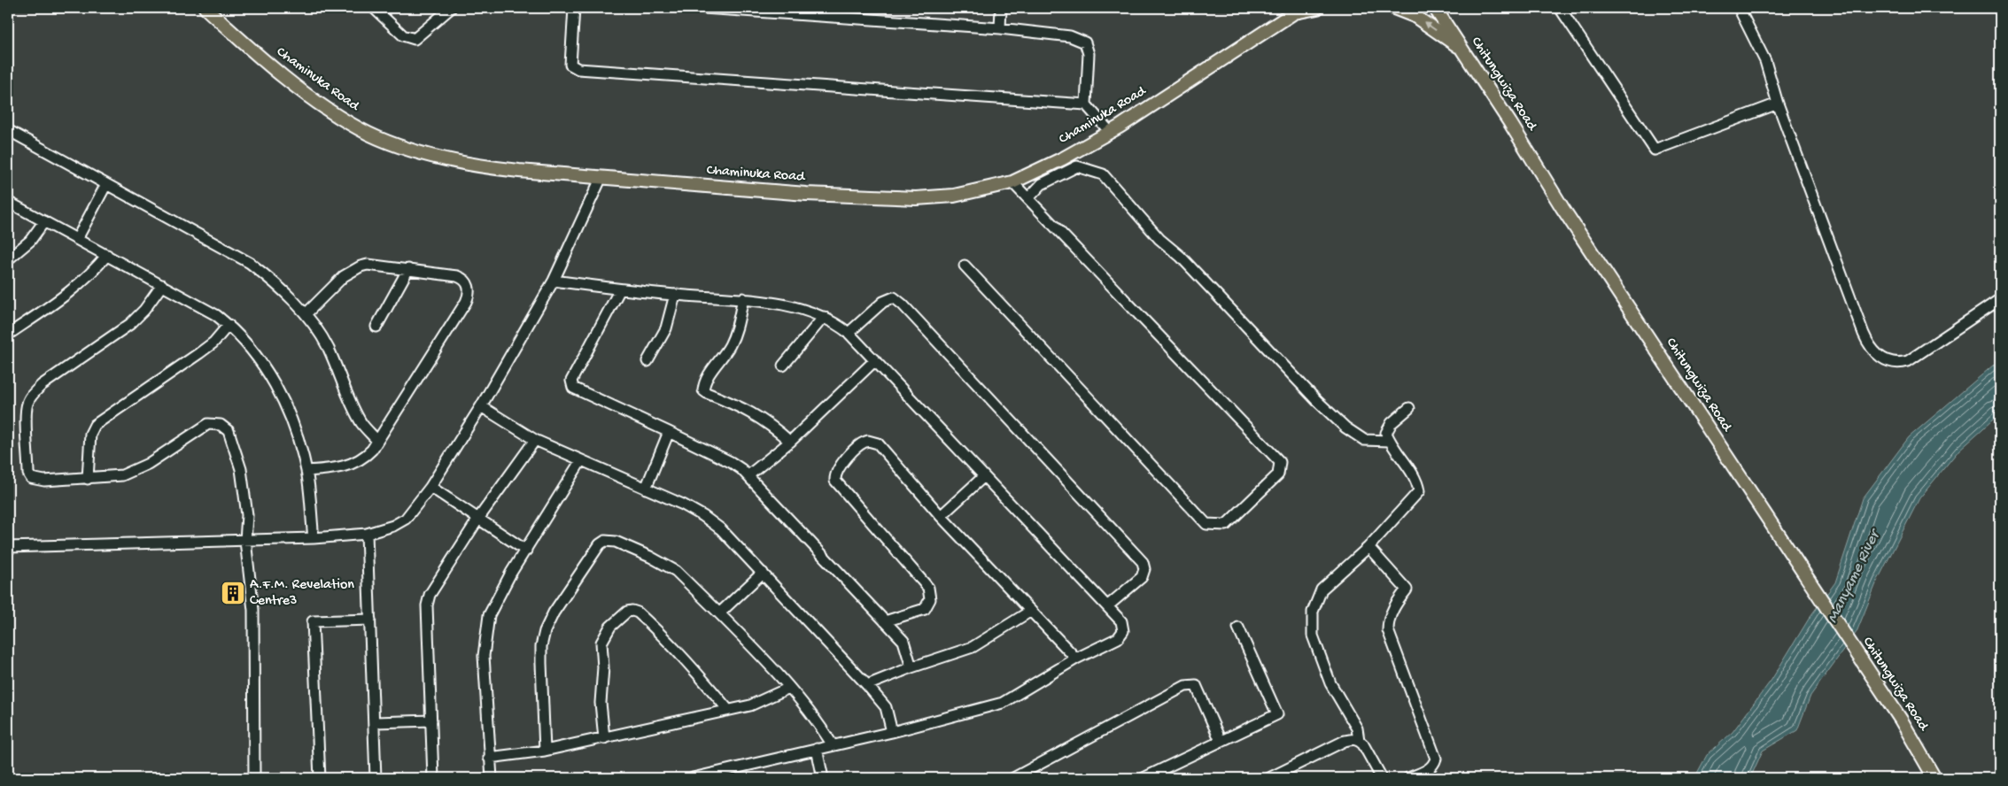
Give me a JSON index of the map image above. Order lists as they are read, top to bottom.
{
  "streets": {
    "main road": ["Chaminuka Road", "Chitungwiza Road"]
  },
  "water": ["Manyame River"],
  "places": {
    "building": ["A.F.M. Revelation Centre3"]
  }
}
